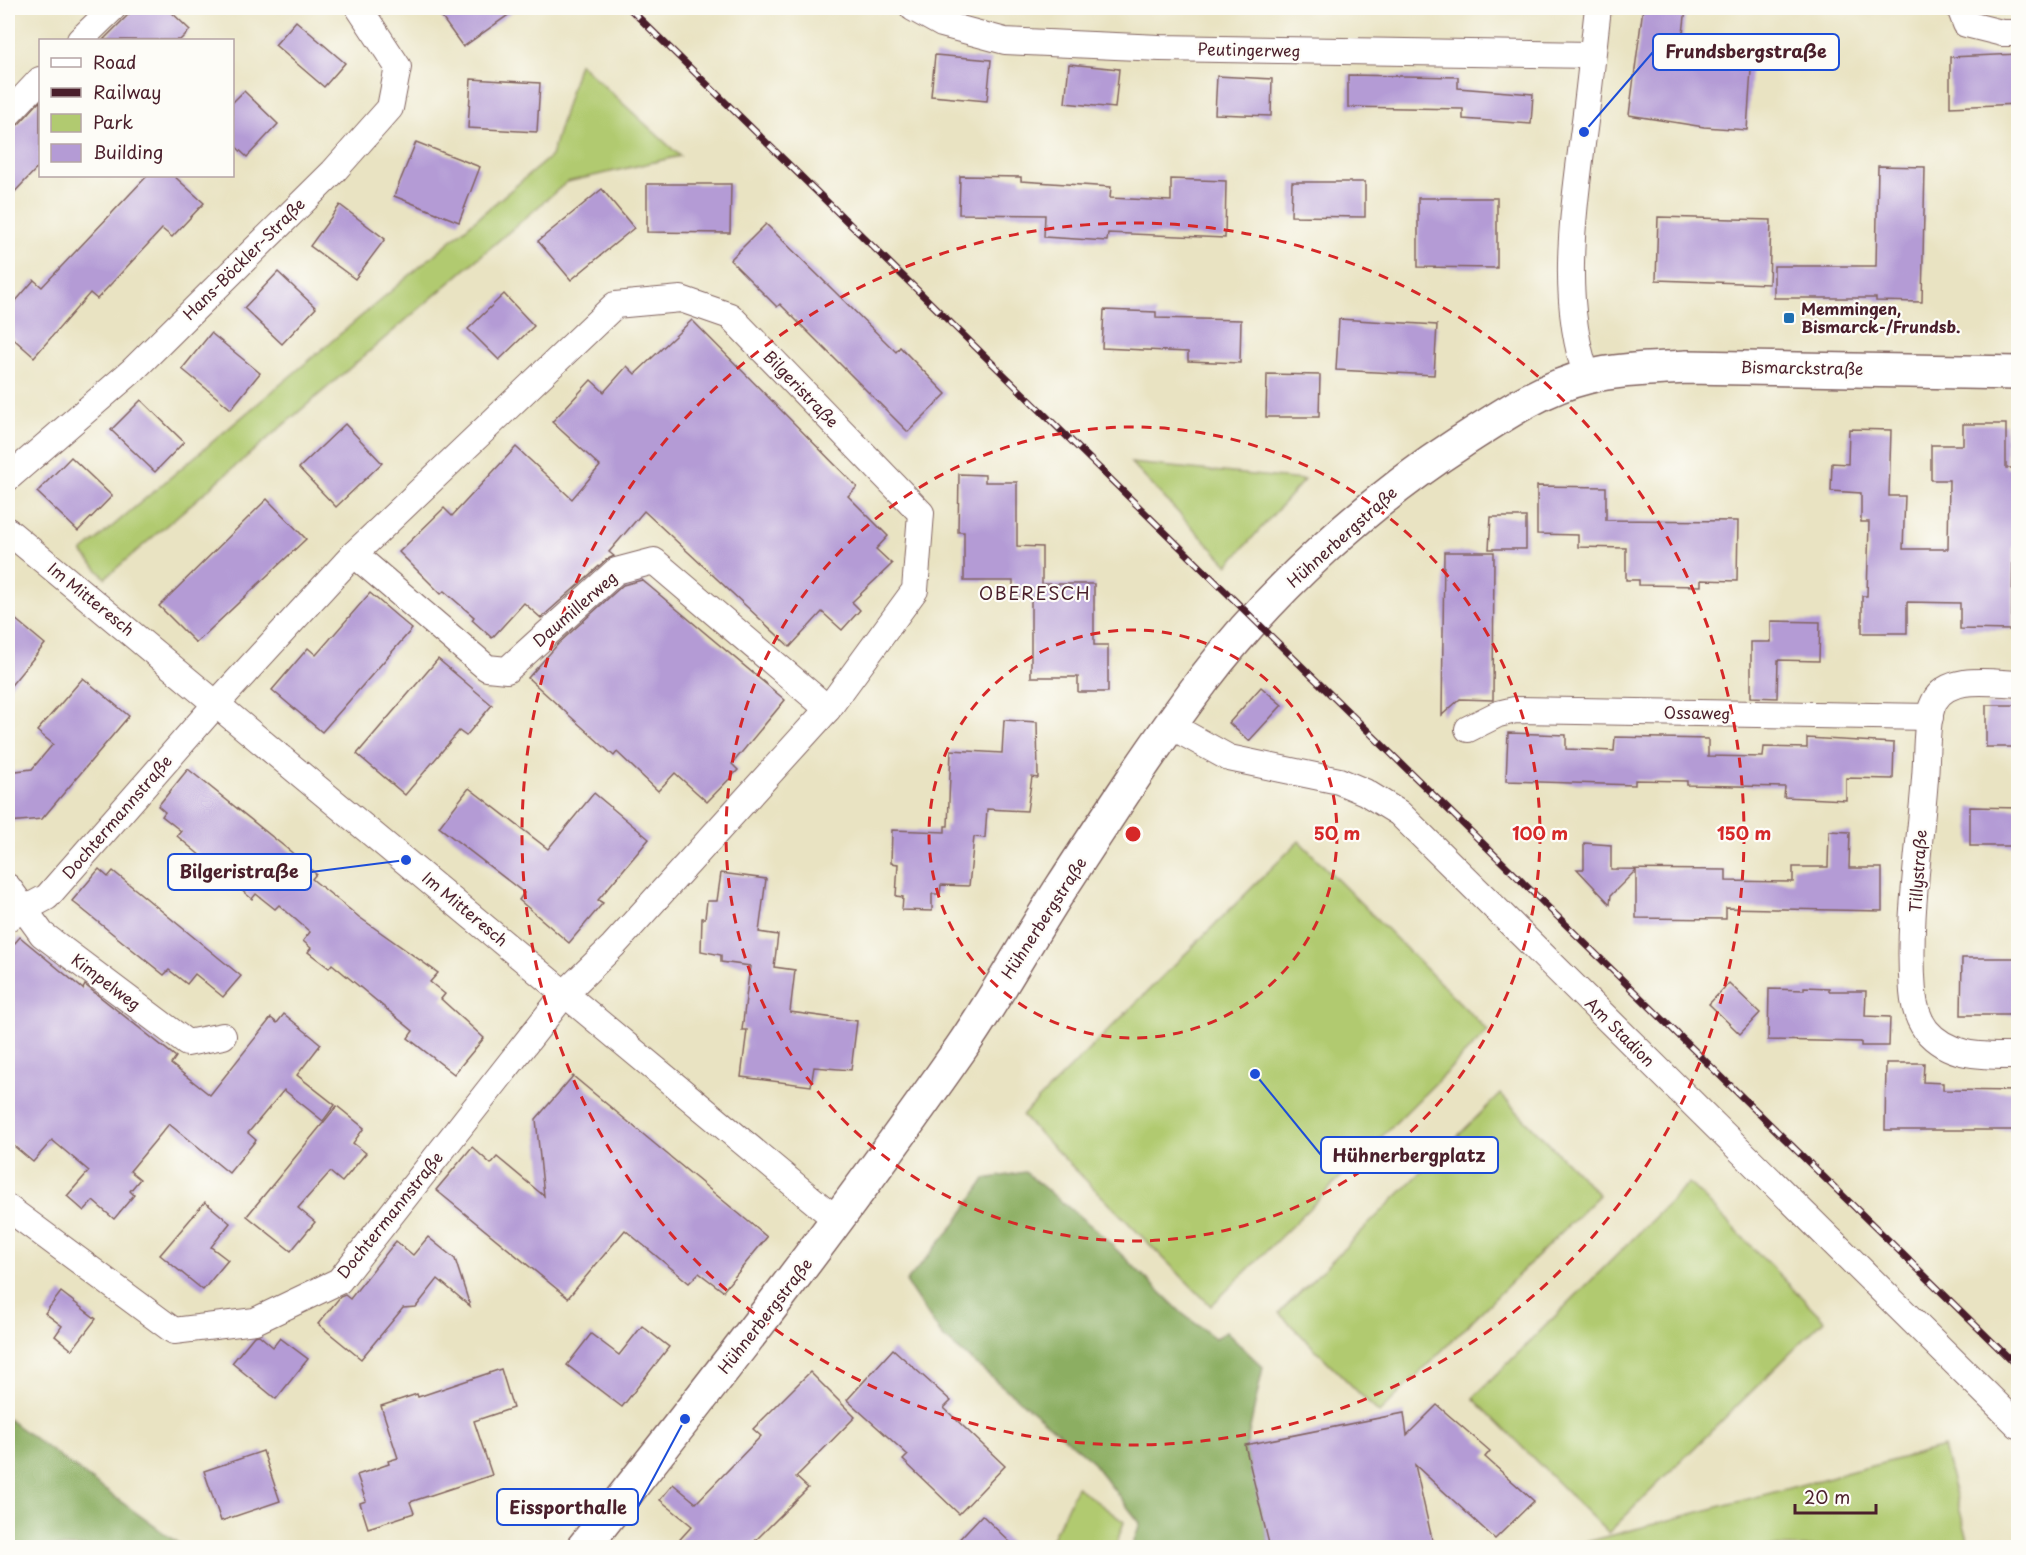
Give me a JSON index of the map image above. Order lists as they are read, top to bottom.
{
  "streets": {
    "street": [
      "Peutingerweg",
      "Hans-Böckler-Straße",
      "Bismarckstraße",
      "Bilgeristraße",
      "Hühnerbergstraße",
      "Im Mitteresch",
      "Daumillerweg",
      "Ossaweg",
      "Dochtermannstraße",
      "Tillystraße",
      "Kimpelweg",
      "Am Stadion"
    ]
  },
  "crossings": [
    ["Bismarckstraße", "Hühnerbergstraße"],
    ["Bilgeristraße", "Im Mitteresch"],
    ["Bilgeristraße", "Daumillerweg"],
    ["Bilgeristraße", "Dochtermannstraße"],
    ["Hühnerbergstraße", "Im Mitteresch"],
    ["Hühnerbergstraße", "Am Stadion"],
    ["Im Mitteresch", "Dochtermannstraße"],
    ["Ossaweg", "Tillystraße"],
    ["Dochtermannstraße", "Kimpelweg"]
  ],
  "districts": ["OBERESCH"],
  "places": {
    "other": [
      "Frundsbergstraße",
      "Bilgeristraße",
      "Hühnerbergplatz",
      "Eissporthalle"
    ],
    "transit": ["Memmingen, Bismarck-/Frundsb."]
  },
  "legend": [
    "Road",
    "Railway",
    "Park",
    "Building"
  ],
  "scale_bar": "20 m",
  "rings": ["50 m", "100 m", "150 m"]
}
